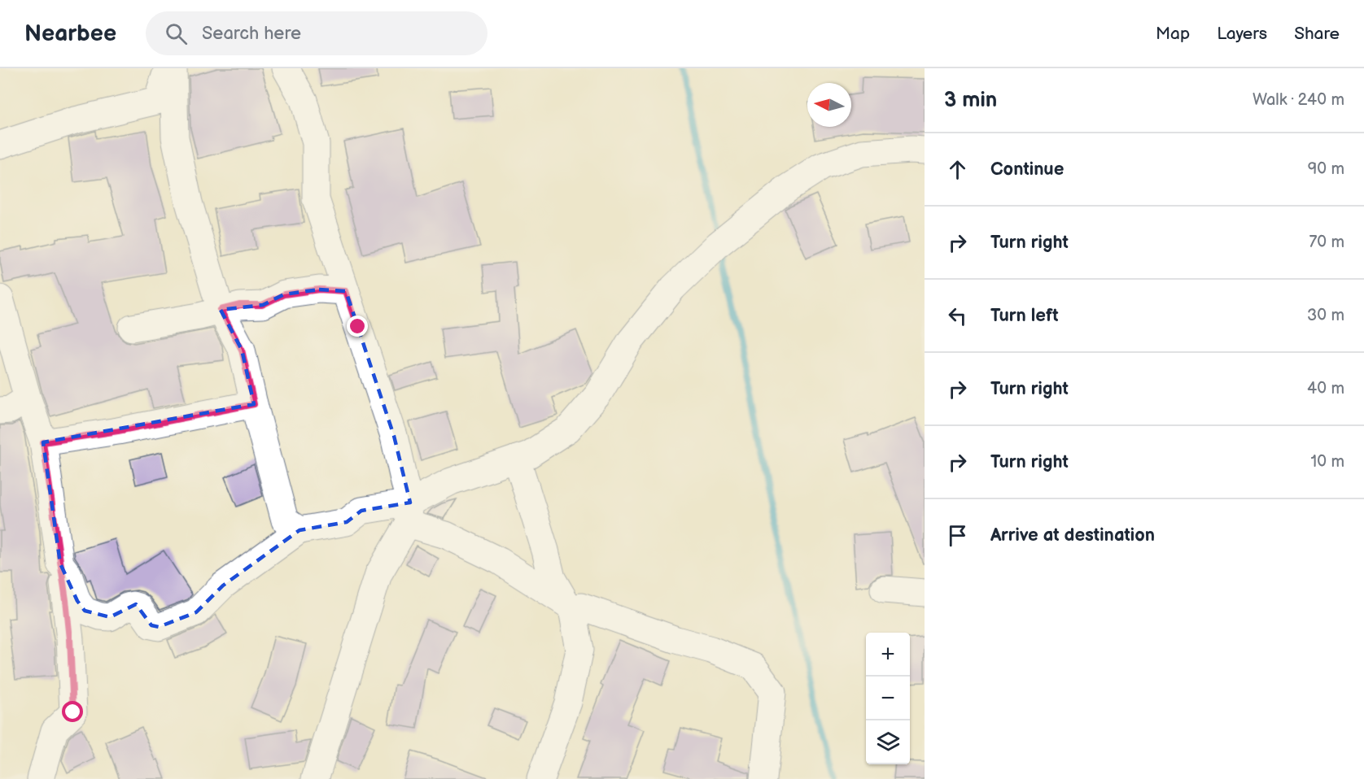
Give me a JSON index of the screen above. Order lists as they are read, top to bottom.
{
  "north": "left",
  "page": {
    "header": "Nearbee",
    "search": "Search here",
    "nav": ["Map", "Layers", "Share"],
    "heading": ["3 min", "Walk · 240 m"],
    "list": [
      ["Continue", "90 m"],
      ["Turn right", "70 m"],
      ["Turn left", "30 m"],
      ["Turn right", "40 m"],
      ["Turn right", "10 m"],
      "Arrive at destination"
    ],
    "map_buttons": ["+", "−"]
  }
}
